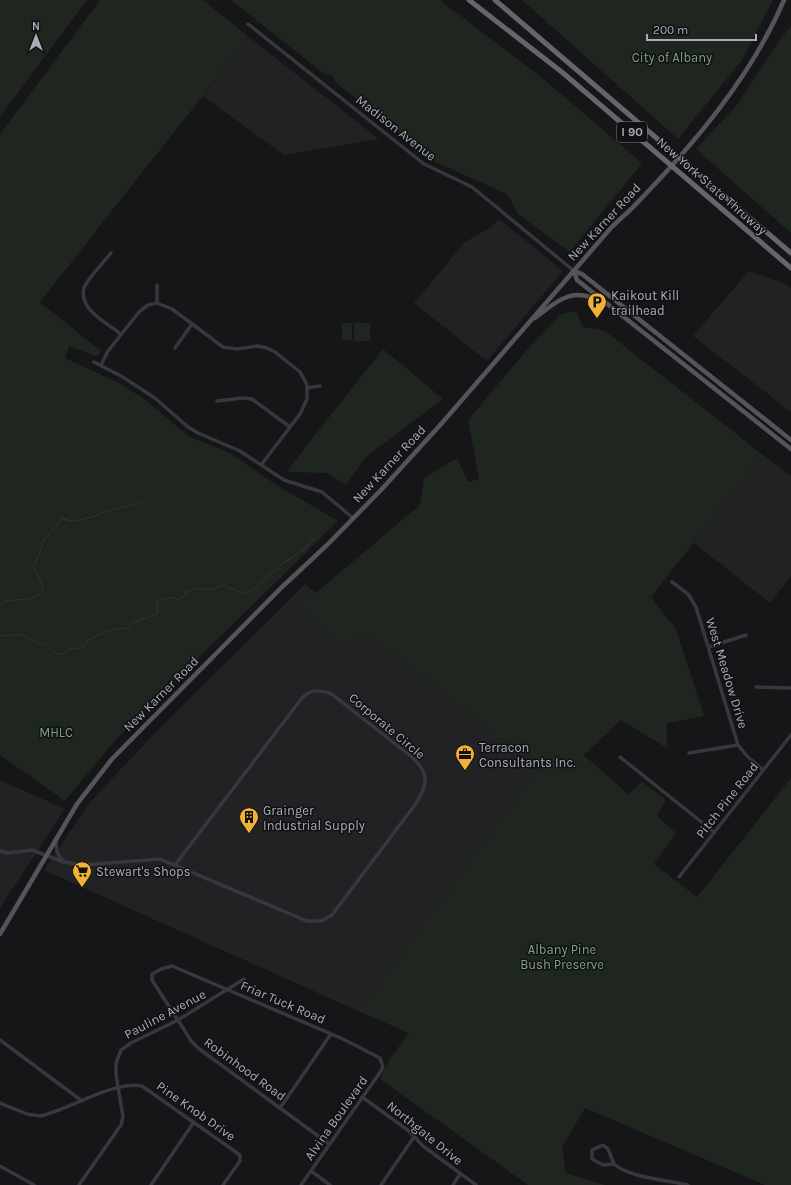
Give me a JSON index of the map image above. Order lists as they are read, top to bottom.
{
  "streets": {
    "highway": ["I 90", "New York State Thruway"],
    "main road": ["New Karner Road"],
    "street": [
      "Madison Avenue",
      "West Meadow Drive",
      "Corporate Circle",
      "Pitch Pine Road",
      "Friar Tuck Road",
      "Pauline Avenue",
      "Robinhood Road",
      "Pine Knob Drive",
      "Alvina Boulevard",
      "Northgate Drive"
    ]
  },
  "crossings": [
    ["Madison Avenue", "New Karner Road"],
    ["New Karner Road", "Corporate Circle"],
    ["West Meadow Drive", "Pitch Pine Road"],
    ["Friar Tuck Road", "Pauline Avenue"],
    ["Friar Tuck Road", "Robinhood Road"],
    ["Friar Tuck Road", "Alvina Boulevard"],
    ["Pauline Avenue", "Robinhood Road"],
    ["Pauline Avenue", "Pine Knob Drive"],
    ["Robinhood Road", "Alvina Boulevard"],
    ["Alvina Boulevard", "Northgate Drive"]
  ],
  "parks": ["City of Albany", "MHLC", "Albany Pine Bush Preserve"],
  "places": {
    "parking": ["Kaikout Kill trailhead"],
    "office": ["Terracon Consultants Inc."],
    "building": ["Grainger Industrial Supply"],
    "supermarket": ["Stewart's Shops"]
  },
  "scale_bar": "200 m",
  "north": "top"
}
